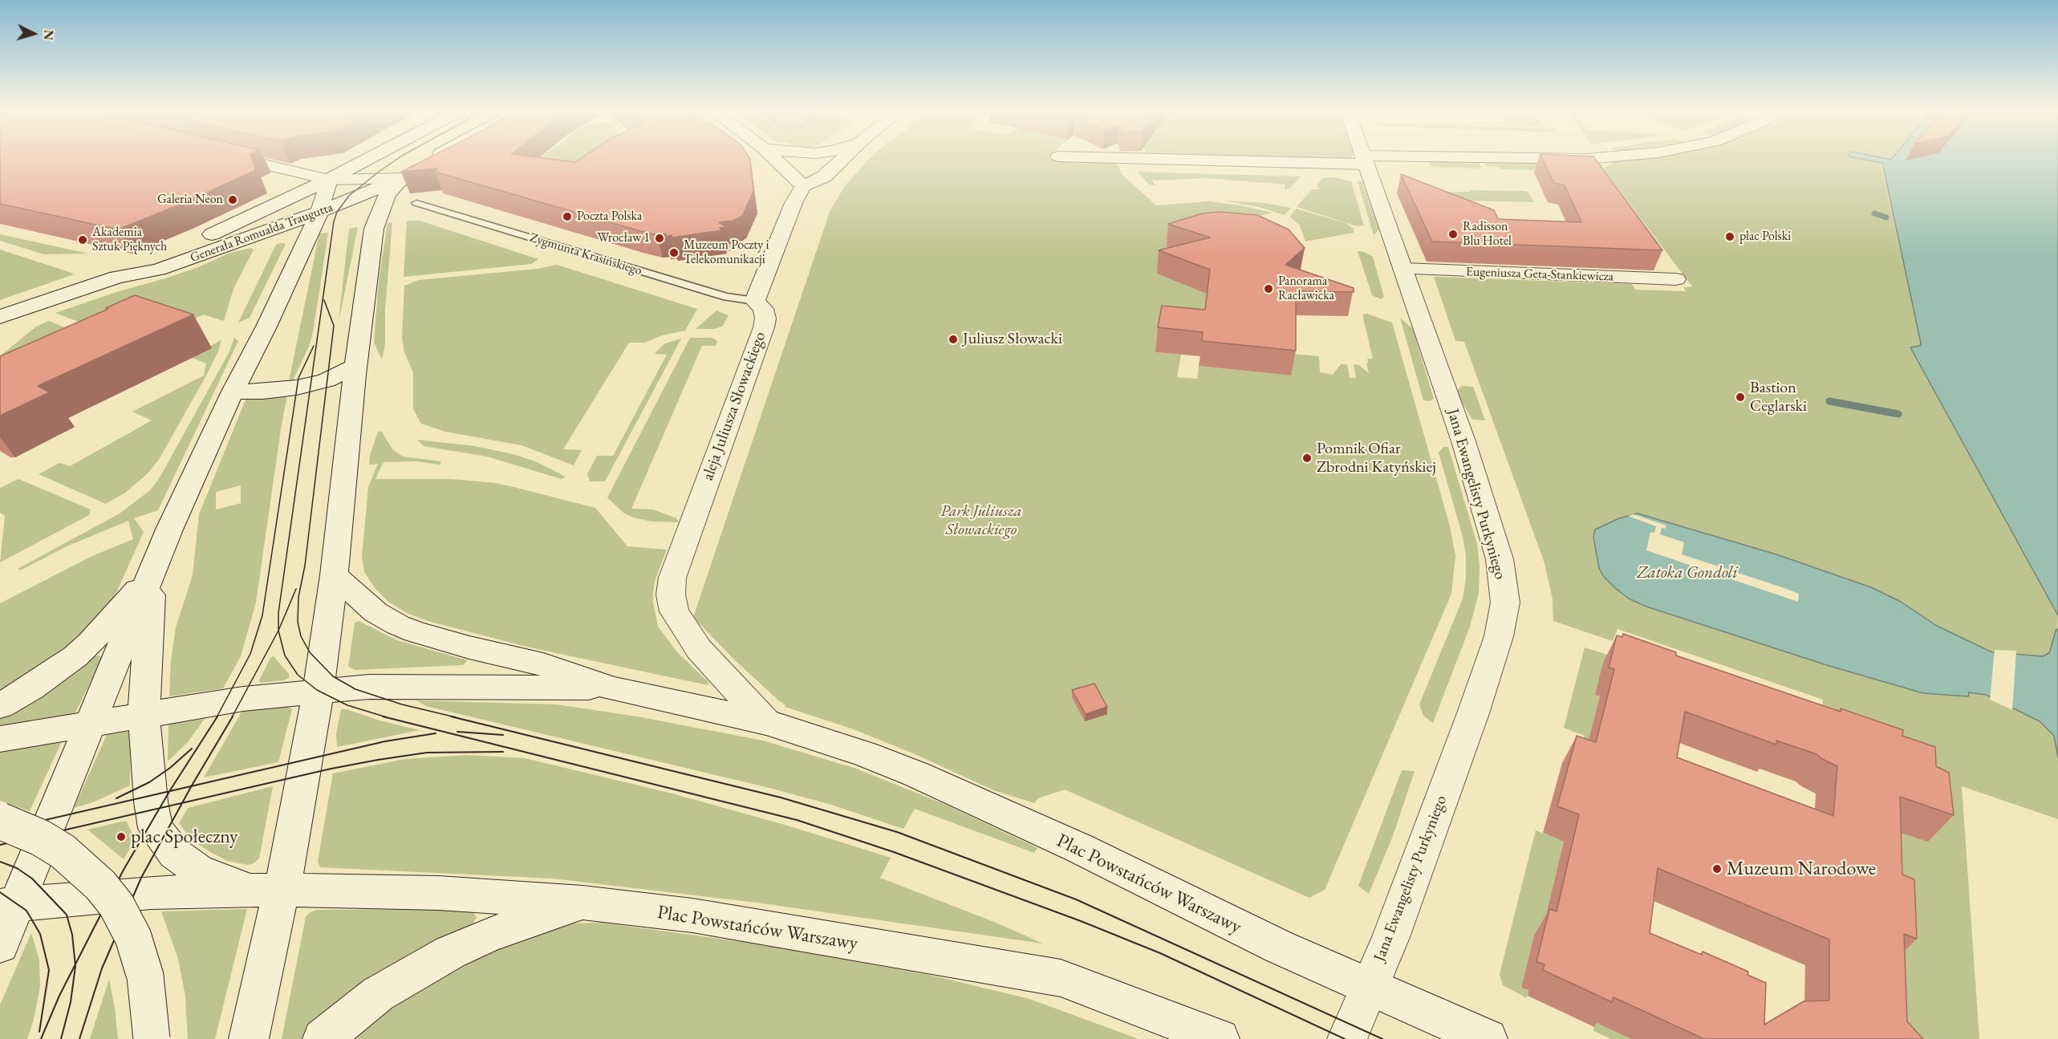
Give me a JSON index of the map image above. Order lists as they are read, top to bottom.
{
  "streets": {
    "main road": [
      "Generała Romualda Traugutta",
      "Eugeniusza Geta-Stankiewicza",
      "aleja Juliusza Słowackiego",
      "Jana Ewangelisty Purkyniego",
      "Plac Powstańców Warszawy"
    ],
    "lane": ["Zygmunta Krasińskiego"]
  },
  "crossings": [
    ["Zygmunta Krasińskiego", "aleja Juliusza Słowackiego"],
    ["Eugeniusza Geta-Stankiewicza", "Jana Ewangelisty Purkyniego"],
    ["aleja Juliusza Słowackiego", "Plac Powstańców Warszawy"],
    ["Jana Ewangelisty Purkyniego", "Plac Powstańców Warszawy"]
  ],
  "water": ["Zatoka Gondoli"],
  "parks": ["Park Juliusza Słowackiego"],
  "places": [
    "Galeria Neon",
    "Poczta Polska",
    "Radisson Blu Hotel",
    "plac Polski",
    "Wrocław 1",
    "Akademia Sztuk Pięknych",
    "Muzeum Poczty i Telekomunikacji",
    "Panorama Racławicka",
    "Juliusz Słowacki",
    "Bastion Ceglarski",
    "Pomnik Ofiar Zbrodni Katyńskiej",
    "plac Społeczny",
    "Muzeum Narodowe"
  ],
  "north": "right"
}
